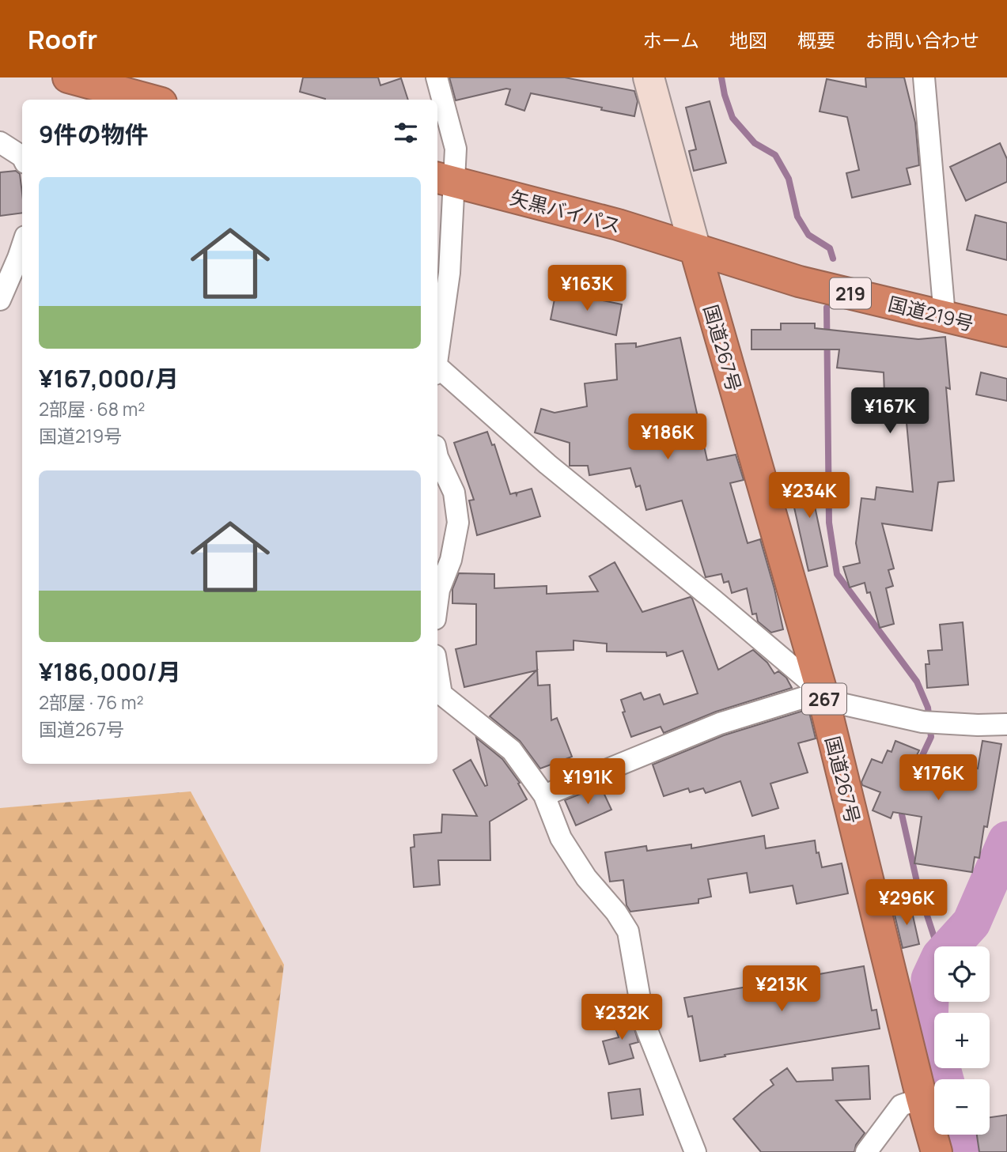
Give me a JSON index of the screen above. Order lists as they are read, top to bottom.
{
  "streets": {
    "highway": [
      "矢黒バイパス",
      "219",
      "国道219号",
      "国道267号",
      "267"
    ]
  },
  "crossings": [
    ["矢黒バイパス", "国道219号"],
    ["矢黒バイパス", "国道267号"],
    ["国道219号", "国道267号"]
  ],
  "page": {
    "header": "Roofr",
    "nav": [
      "ホーム",
      "地図",
      "概要",
      "お問い合わせ"
    ],
    "heading": "9件の物件",
    "list": [
      {
        "name": "¥167,000/月",
        "note": "2部屋 · 68 m² · 国道219号"
      },
      {
        "name": "¥186,000/月",
        "note": "2部屋 · 76 m² · 国道267号"
      }
    ],
    "price": [
      "¥163K",
      "¥167K",
      "¥186K",
      "¥234K",
      "¥176K",
      "¥191K",
      "¥296K",
      "¥213K",
      "¥232K"
    ],
    "map_buttons": ["+", "−"]
  }
}
